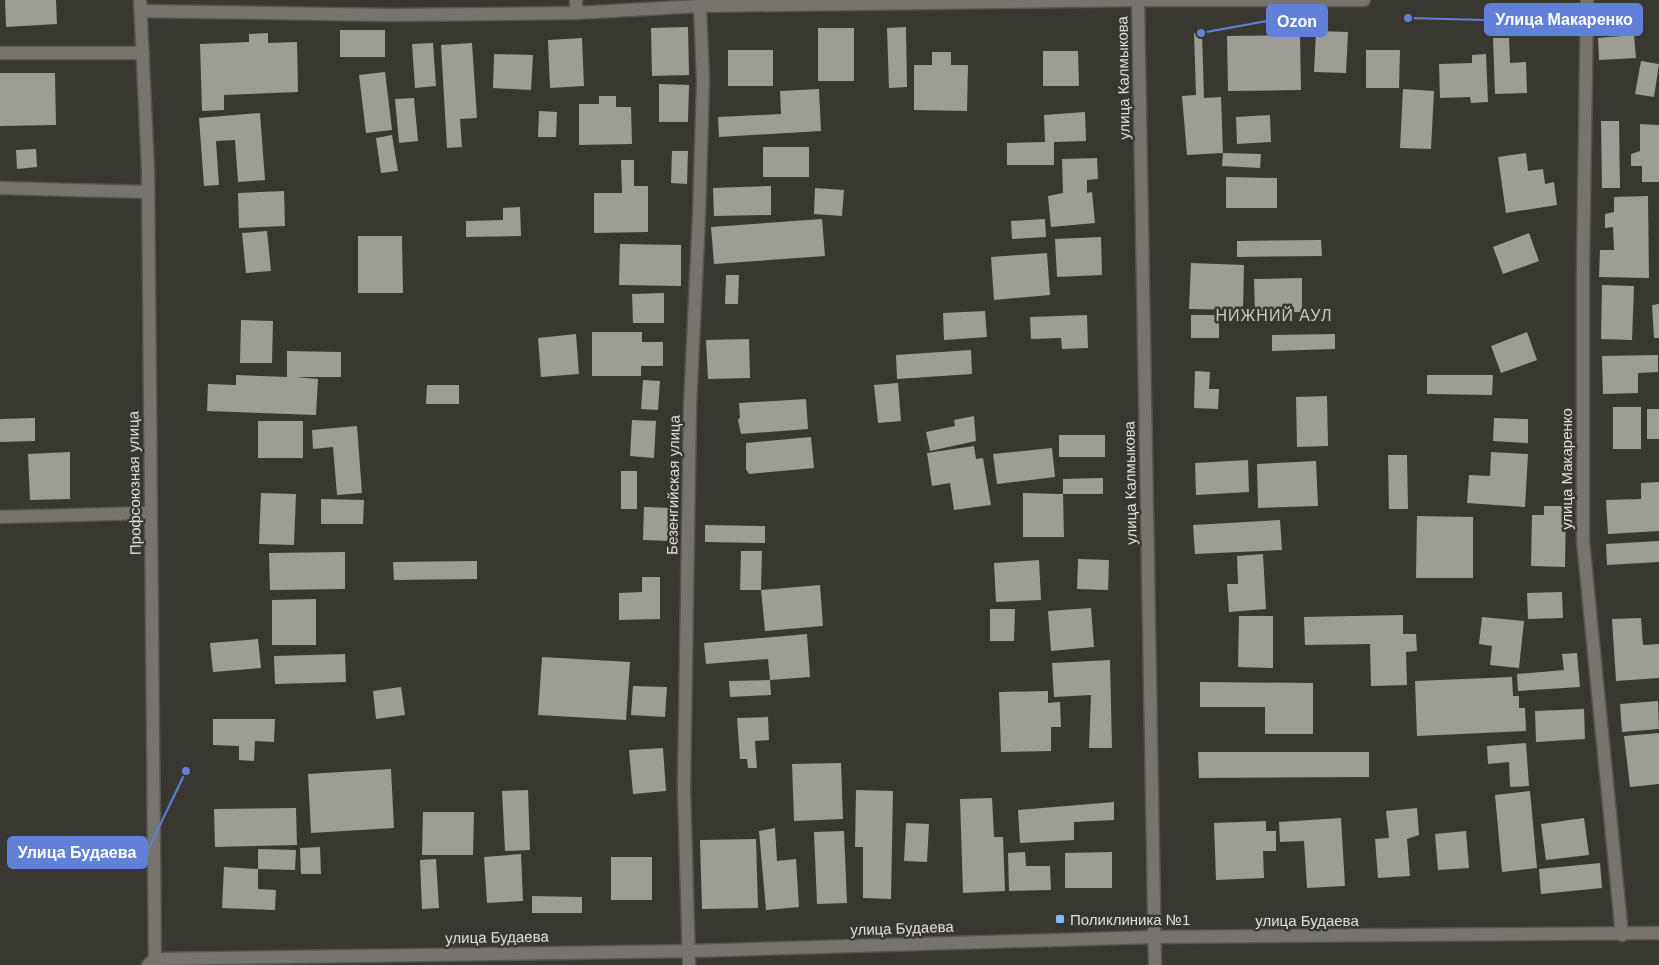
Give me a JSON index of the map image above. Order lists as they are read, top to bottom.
{
  "streets": {
    "street": [
      "улица Калмыкова",
      "улица Макаренко",
      "Профсоюзная улица",
      "Безенгийская улица",
      "улица Будаева"
    ]
  },
  "crossings": [
    ["улица Калмыкова", "улица Будаева"],
    ["улица Макаренко", "улица Будаева"],
    ["Профсоюзная улица", "улица Будаева"],
    ["Безенгийская улица", "улица Будаева"]
  ],
  "districts": ["НИЖНИЙ АУЛ"],
  "places": {
    "other": ["Улица Макаренко", "Ozon", "Улица Будаева"],
    "transit": ["Поликлиника №1"]
  }
}
